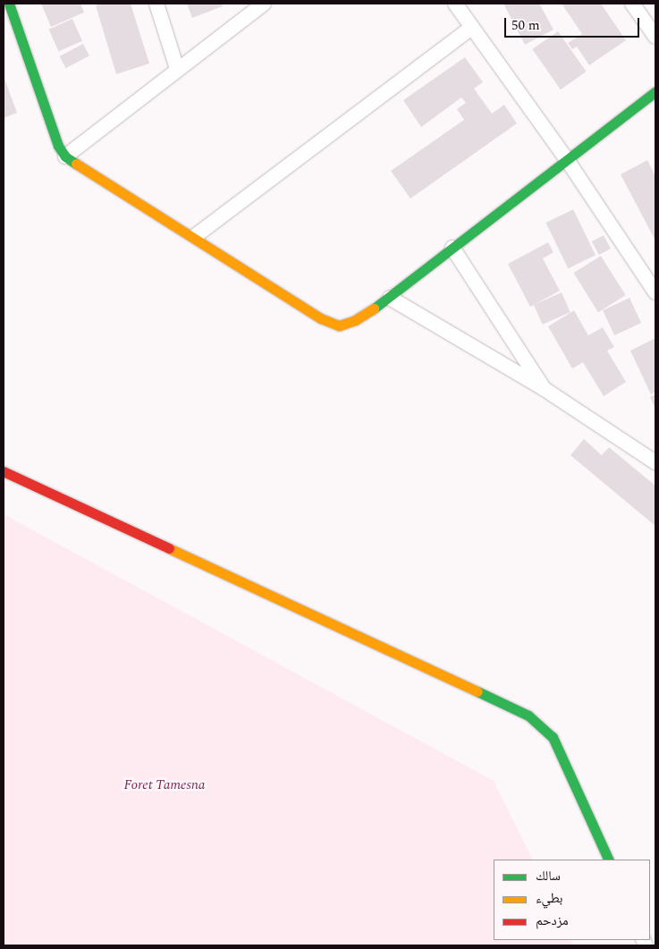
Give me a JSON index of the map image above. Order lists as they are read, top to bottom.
{
  "parks": ["Foret Tamesna"],
  "legend": ["سالك", "بطيء", "مزدحم"],
  "scale_bar": "50 m"
}
